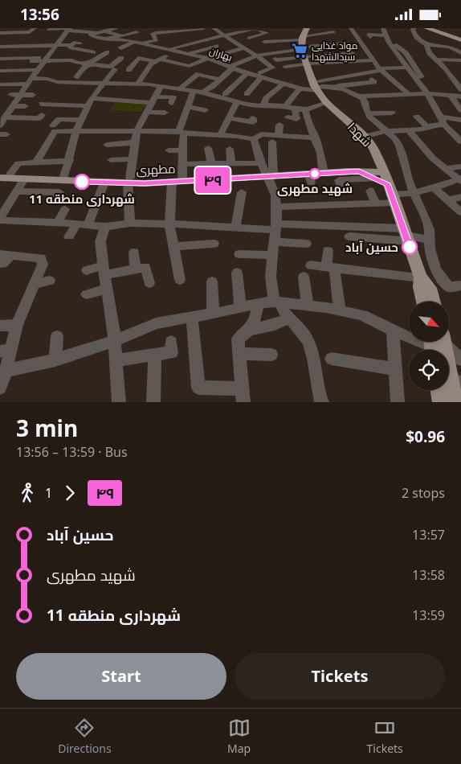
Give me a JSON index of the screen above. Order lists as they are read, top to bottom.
{
  "streets": {
    "main road": ["شهدا", "مطهری"],
    "street": ["بهاران"]
  },
  "places": {
    "supermarket": ["مواد غذایی سیدالشهدا"],
    "other": ["شهید مطهری", "شهرداری منطقه 11", "حسین آباد"]
  },
  "lines": ["bus line ۴۹"],
  "north": "bottom right",
  "page": {
    "status": "13:56",
    "on_map": "۴۹",
    "heading": ["3 min", "13:56 – 13:59 · Bus", "$0.96"],
    "legs": ["1", "۴۹", "2 stops"],
    "list": [
      {
        "name": "حسین آباد",
        "value": "13:57"
      },
      {
        "name": "شهید مطهری",
        "value": "13:58"
      },
      {
        "name": "شهرداری منطقه 11",
        "value": "13:59"
      }
    ],
    "buttons": ["Start", "Tickets"],
    "tabs": ["Directions", "Map", "Tickets"]
  }
}
